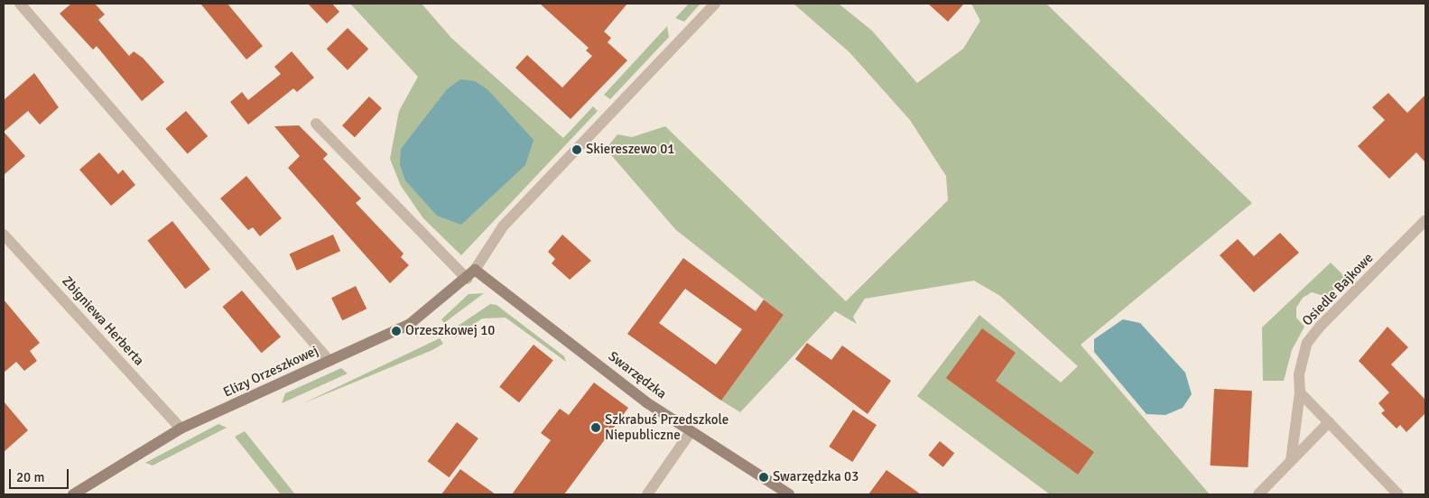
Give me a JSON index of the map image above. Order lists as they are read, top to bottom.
{
  "streets": {
    "street": [
      "Osiedle Bajkowe",
      "Zbigniewa Herberta",
      "Elizy Orzeszkowej",
      "Swarzędzka"
    ]
  },
  "crossings": [
    ["Zbigniewa Herberta", "Elizy Orzeszkowej"],
    ["Elizy Orzeszkowej", "Swarzędzka"]
  ],
  "places": [
    "Skiereszewo 01",
    "Orzeszkowej 10",
    "Szkrabuś Przedszkole Niepubliczne",
    "Swarzędzka 03"
  ],
  "scale_bar": "20 m"
}
